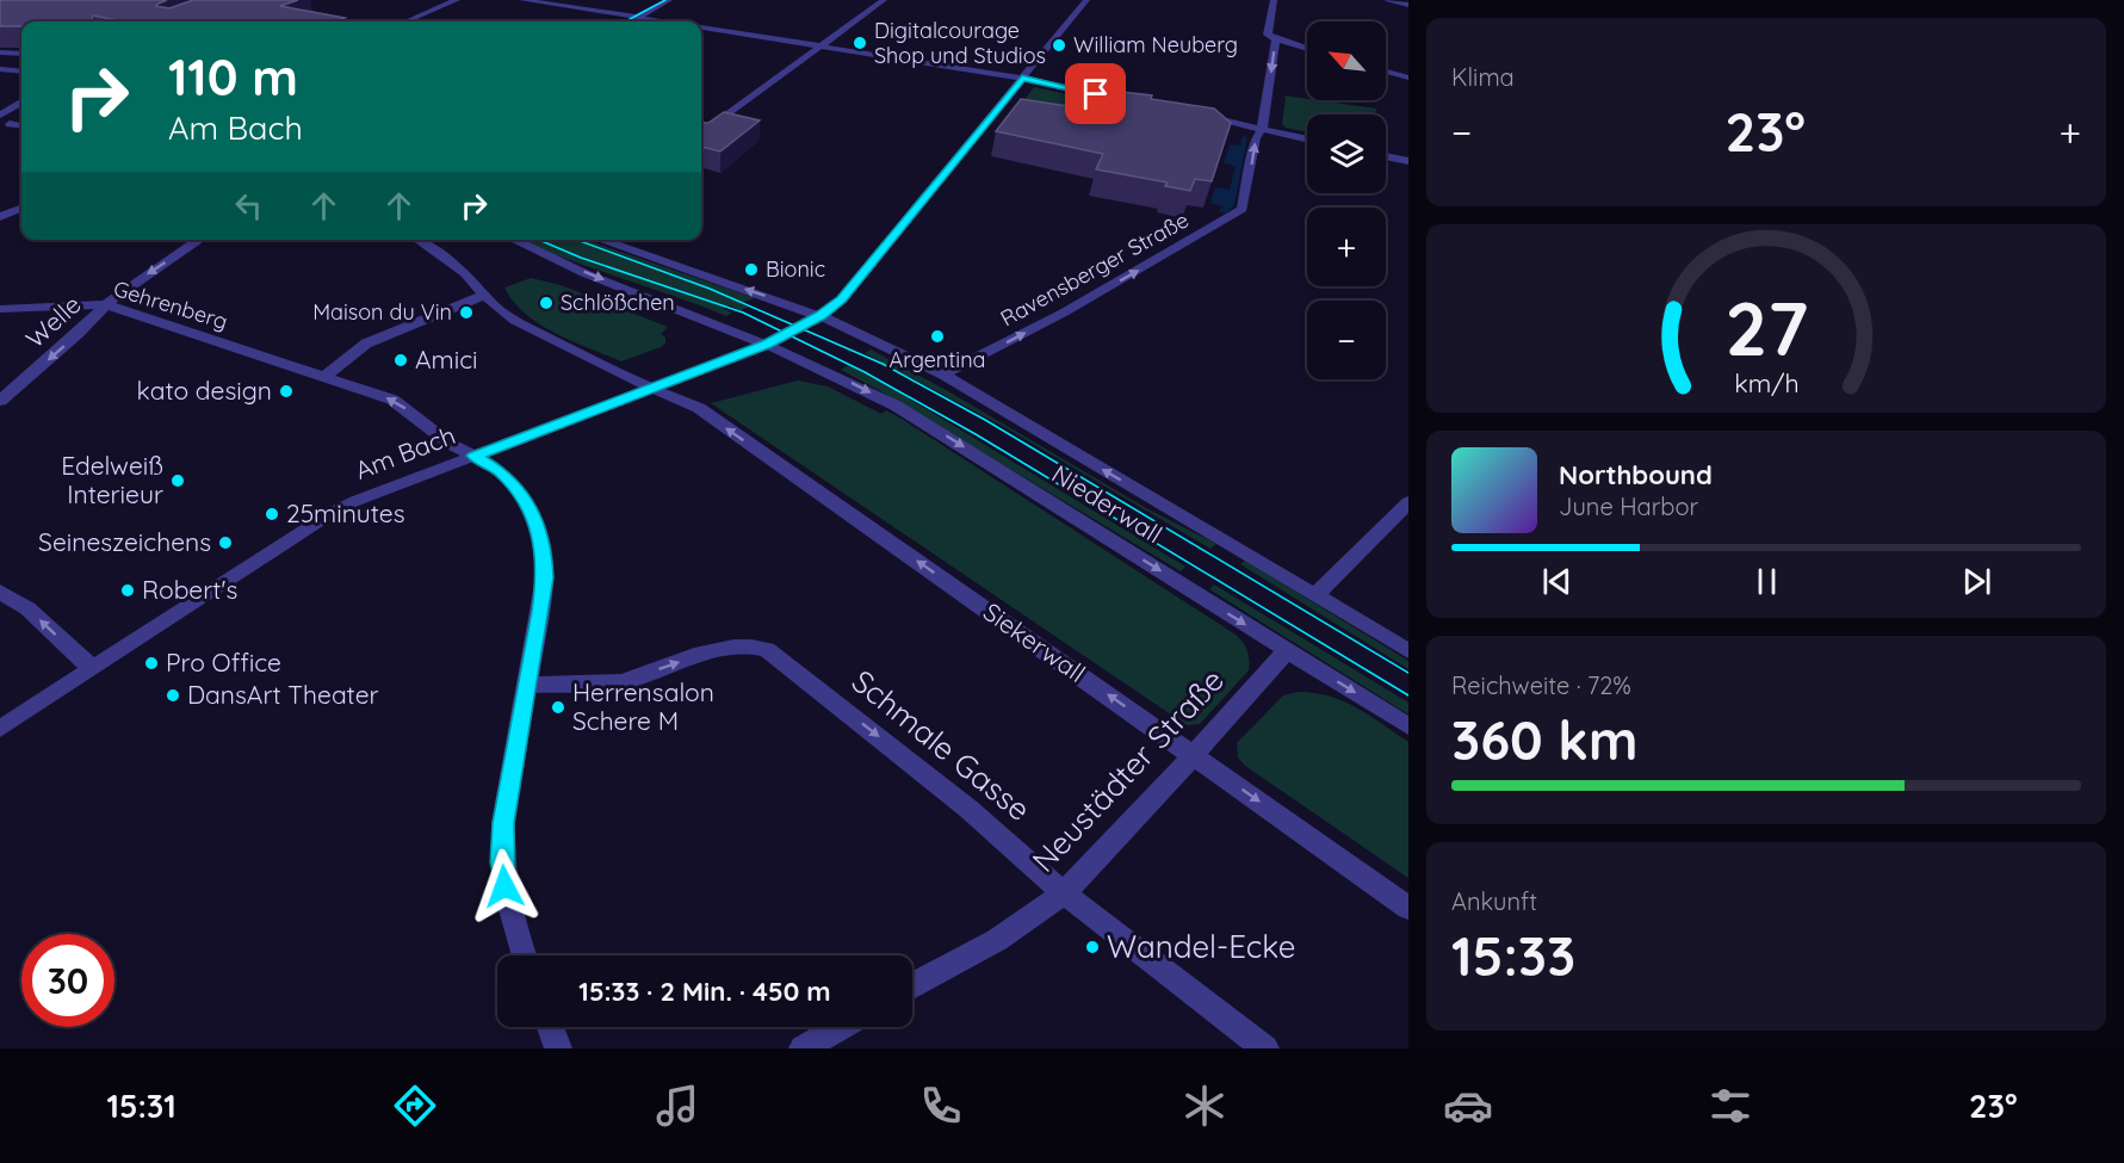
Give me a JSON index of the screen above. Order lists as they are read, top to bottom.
{
  "streets": {
    "street": [
      "Ravensberger Straße",
      "Gehrenberg",
      "Welle",
      "Am Bach",
      "Niederwall",
      "Siekerwall",
      "Schmale Gasse",
      "Neustädter Straße"
    ]
  },
  "crossings": [
    ["Ravensberger Straße", "Niederwall"],
    ["Gehrenberg", "Welle"],
    ["Gehrenberg", "Am Bach"],
    ["Gehrenberg", "Schmale Gasse"],
    ["Am Bach", "Niederwall"],
    ["Am Bach", "Siekerwall"],
    ["Niederwall", "Neustädter Straße"],
    ["Siekerwall", "Neustädter Straße"],
    ["Schmale Gasse", "Neustädter Straße"]
  ],
  "one_way": ["Welle", "Schmale Gasse"],
  "places": [
    "Digitalcourage Shop und Studios",
    "William Neuberg",
    "Bionic",
    "Schlößchen",
    "Maison du Vin",
    "Argentina",
    "Amici",
    "kato design",
    "Edelweiß Interieur",
    "25minutes",
    "Seineszeichens",
    "Robert's",
    "Pro Office",
    "DansArt Theater",
    "Herrensalon Schere M",
    "Wandel-Ecke"
  ],
  "north": "top left",
  "page": {
    "tile": [
      "Klima",
      ["Reichweite · 72%", "360 km"],
      ["Ankunft", "15:33"]
    ],
    "map_buttons": ["+", "−"],
    "turn": ["110 m", "Am Bach"],
    "heat": ["−", "23°", "+"],
    "song": ["Northbound", "June Harbor"],
    "limit": "30",
    "trip": "15:33 · 2 Min. · 450 m",
    "tabs": ["15:31", "23°"],
    "gauge": ["27", "km/h"]
  }
}
